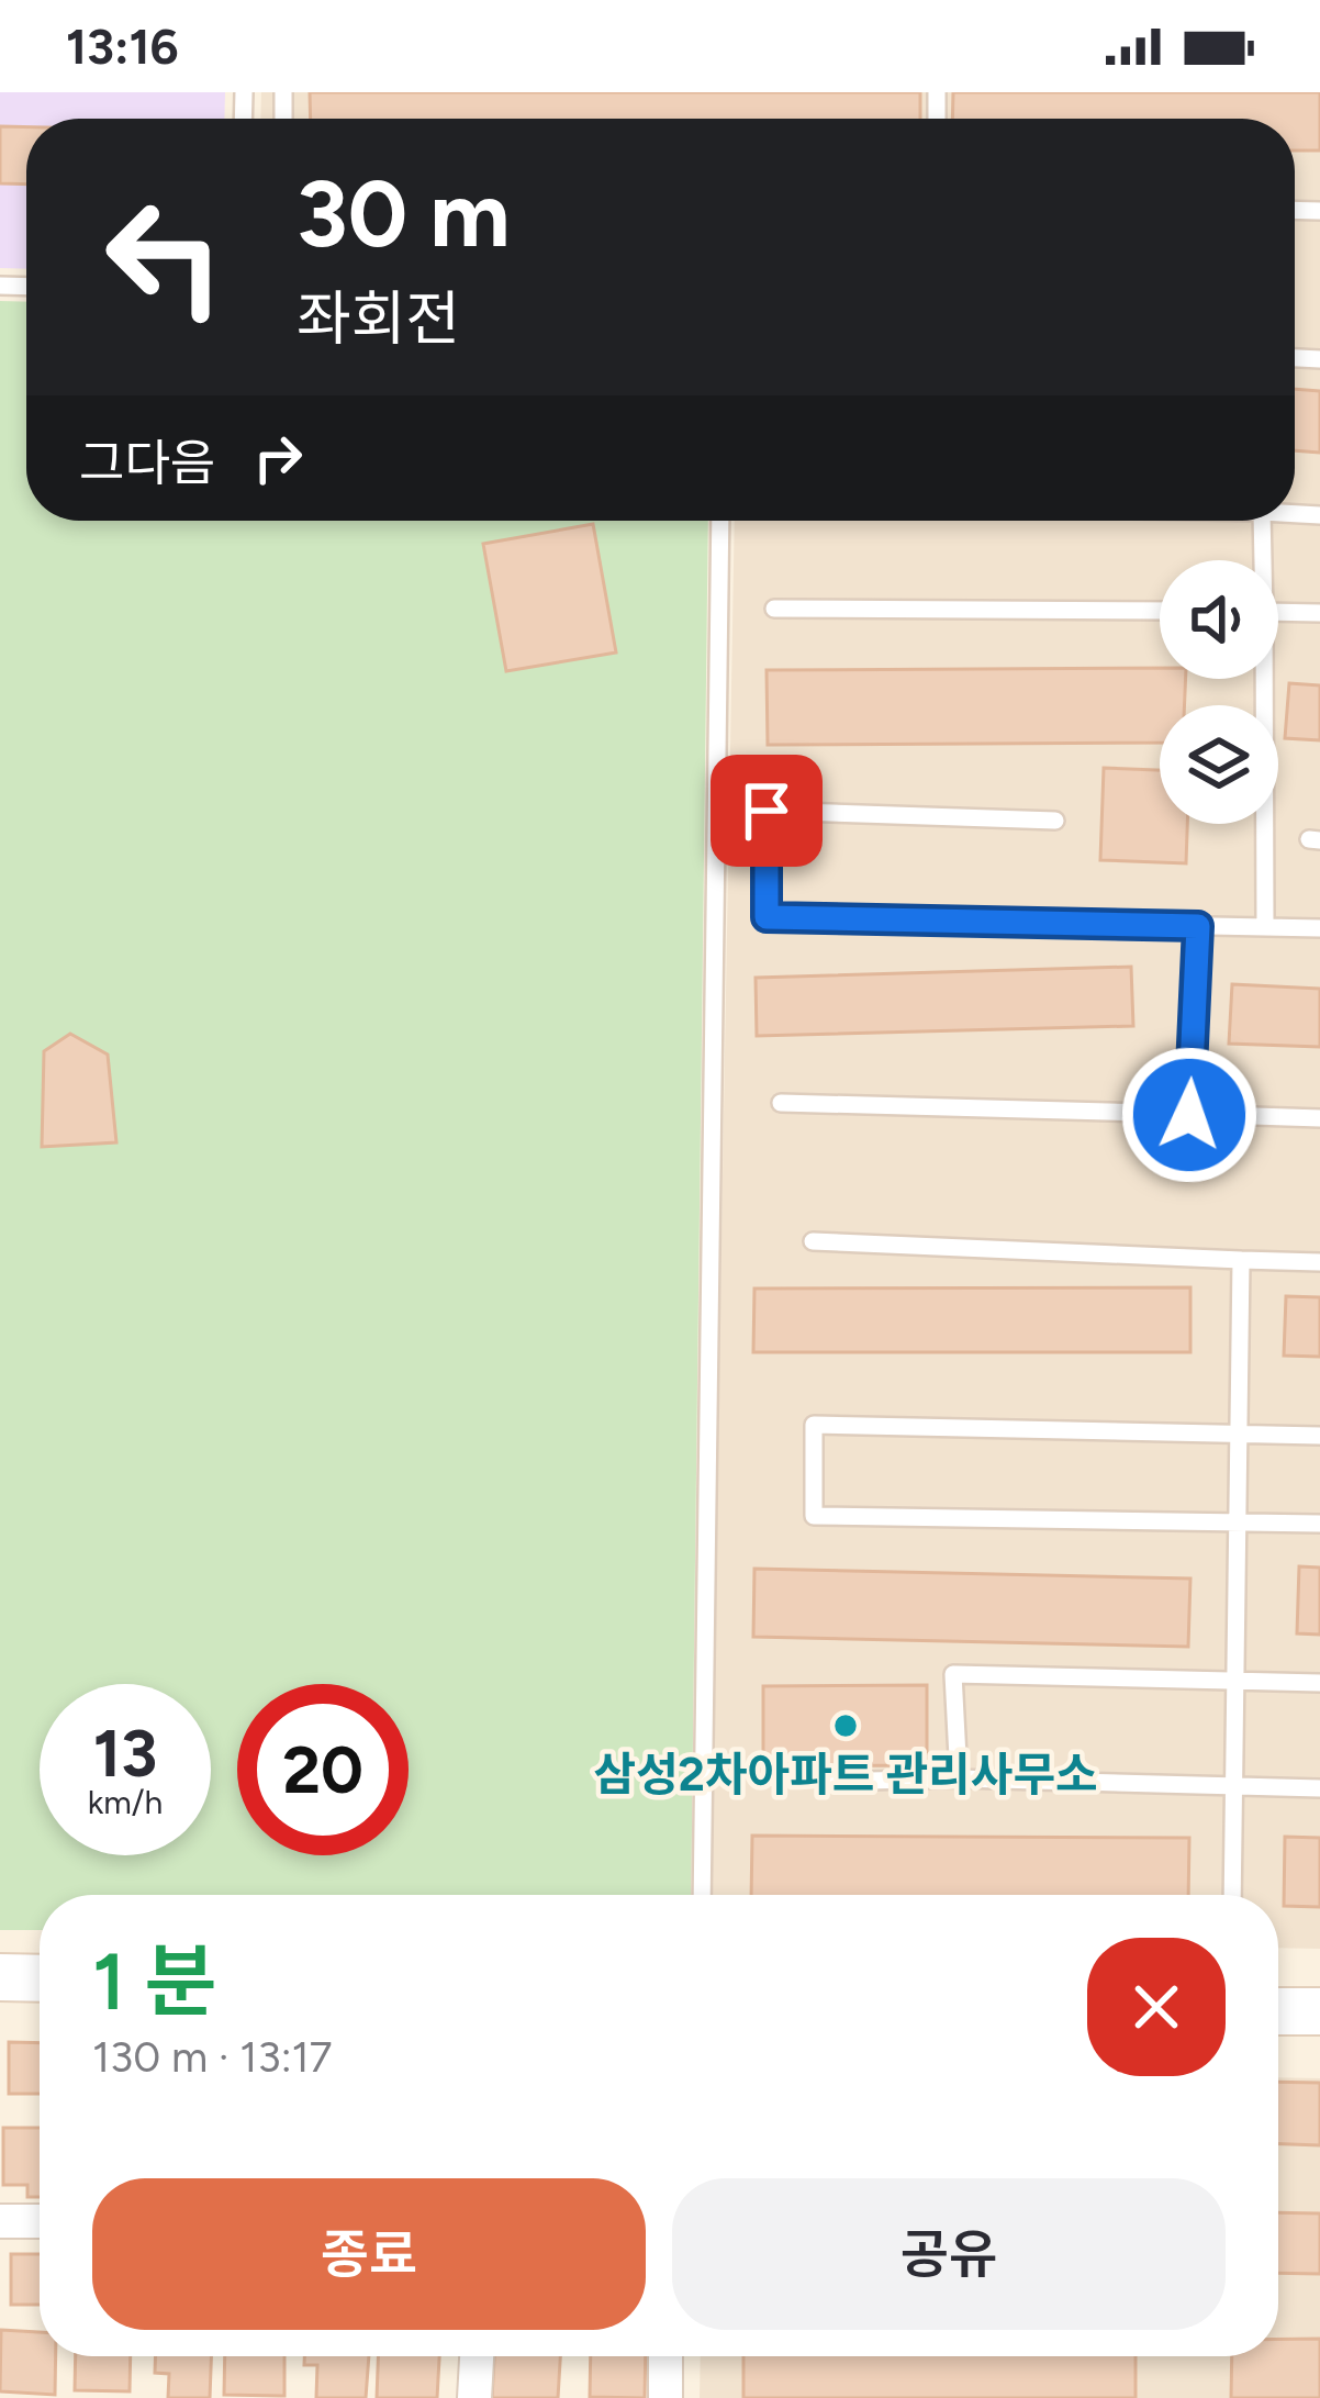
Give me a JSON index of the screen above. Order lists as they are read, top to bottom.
{
  "places": ["삼성2차아파트 관리사무소"],
  "page": {
    "status": "13:16",
    "turn": ["30 m", "좌회전"],
    "then": "그다음",
    "speed": "13 km/h",
    "limit": "20",
    "heading": ["1 분", "130 m · 13:17"],
    "buttons": ["종료", "공유"]
  }
}
